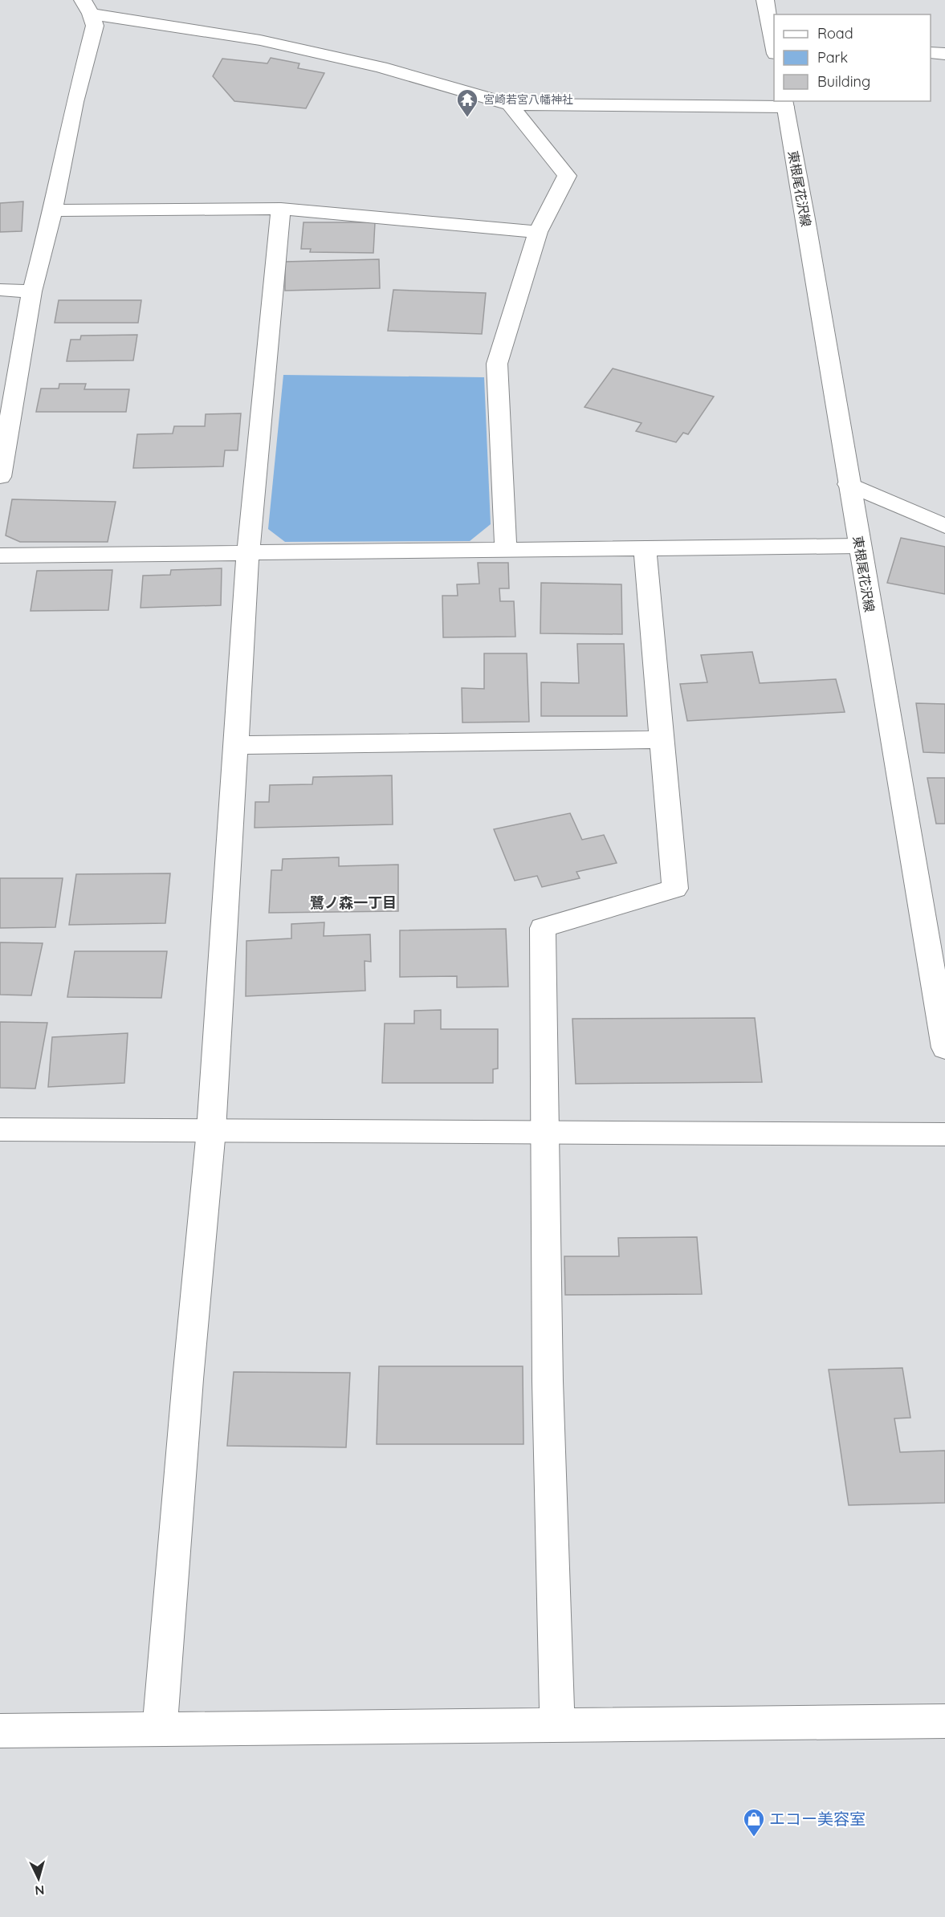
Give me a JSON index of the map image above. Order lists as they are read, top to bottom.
{
  "streets": {
    "street": ["東根尾花沢線"]
  },
  "districts": ["鷺ノ森一丁目"],
  "places": {
    "temple": ["宮崎若宮八幡神社"],
    "shop": ["エコー美容室"]
  },
  "legend": ["Road", "Park", "Building"],
  "north": "bottom"
}
